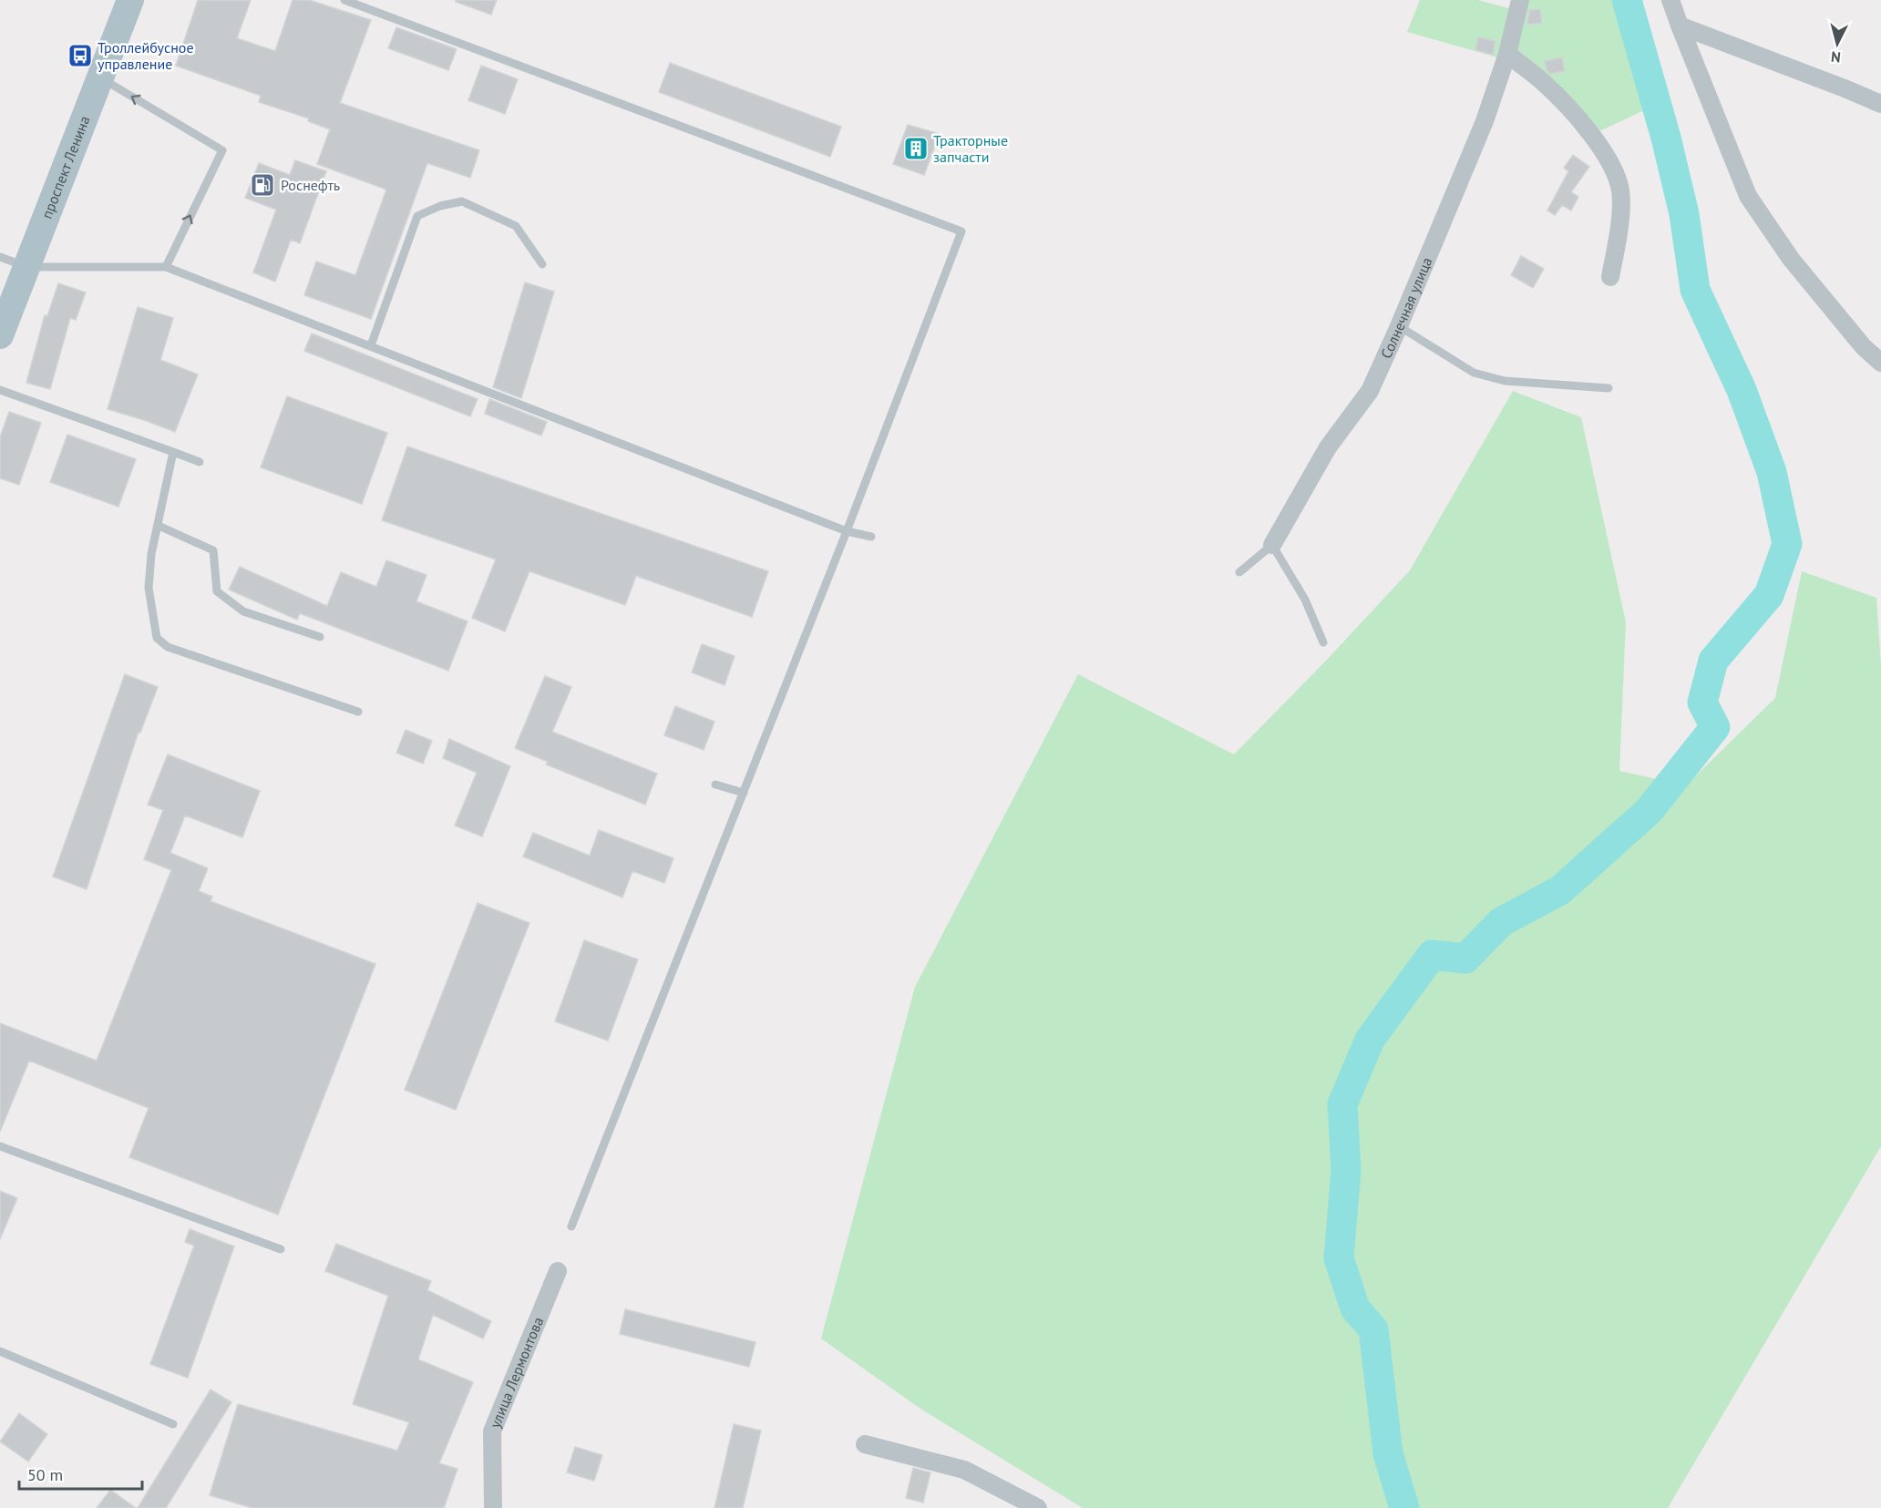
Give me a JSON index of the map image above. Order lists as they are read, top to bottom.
{
  "streets": {
    "main road": ["проспект Ленина"],
    "street": ["Солнечная улица", "улица Лермонтова"]
  },
  "places": {
    "bus stop": ["Троллейбусное управление"],
    "building": ["Тракторные запчасти"],
    "fuel station": ["Роснефть"]
  },
  "scale_bar": "50 m",
  "north": "bottom"
}
